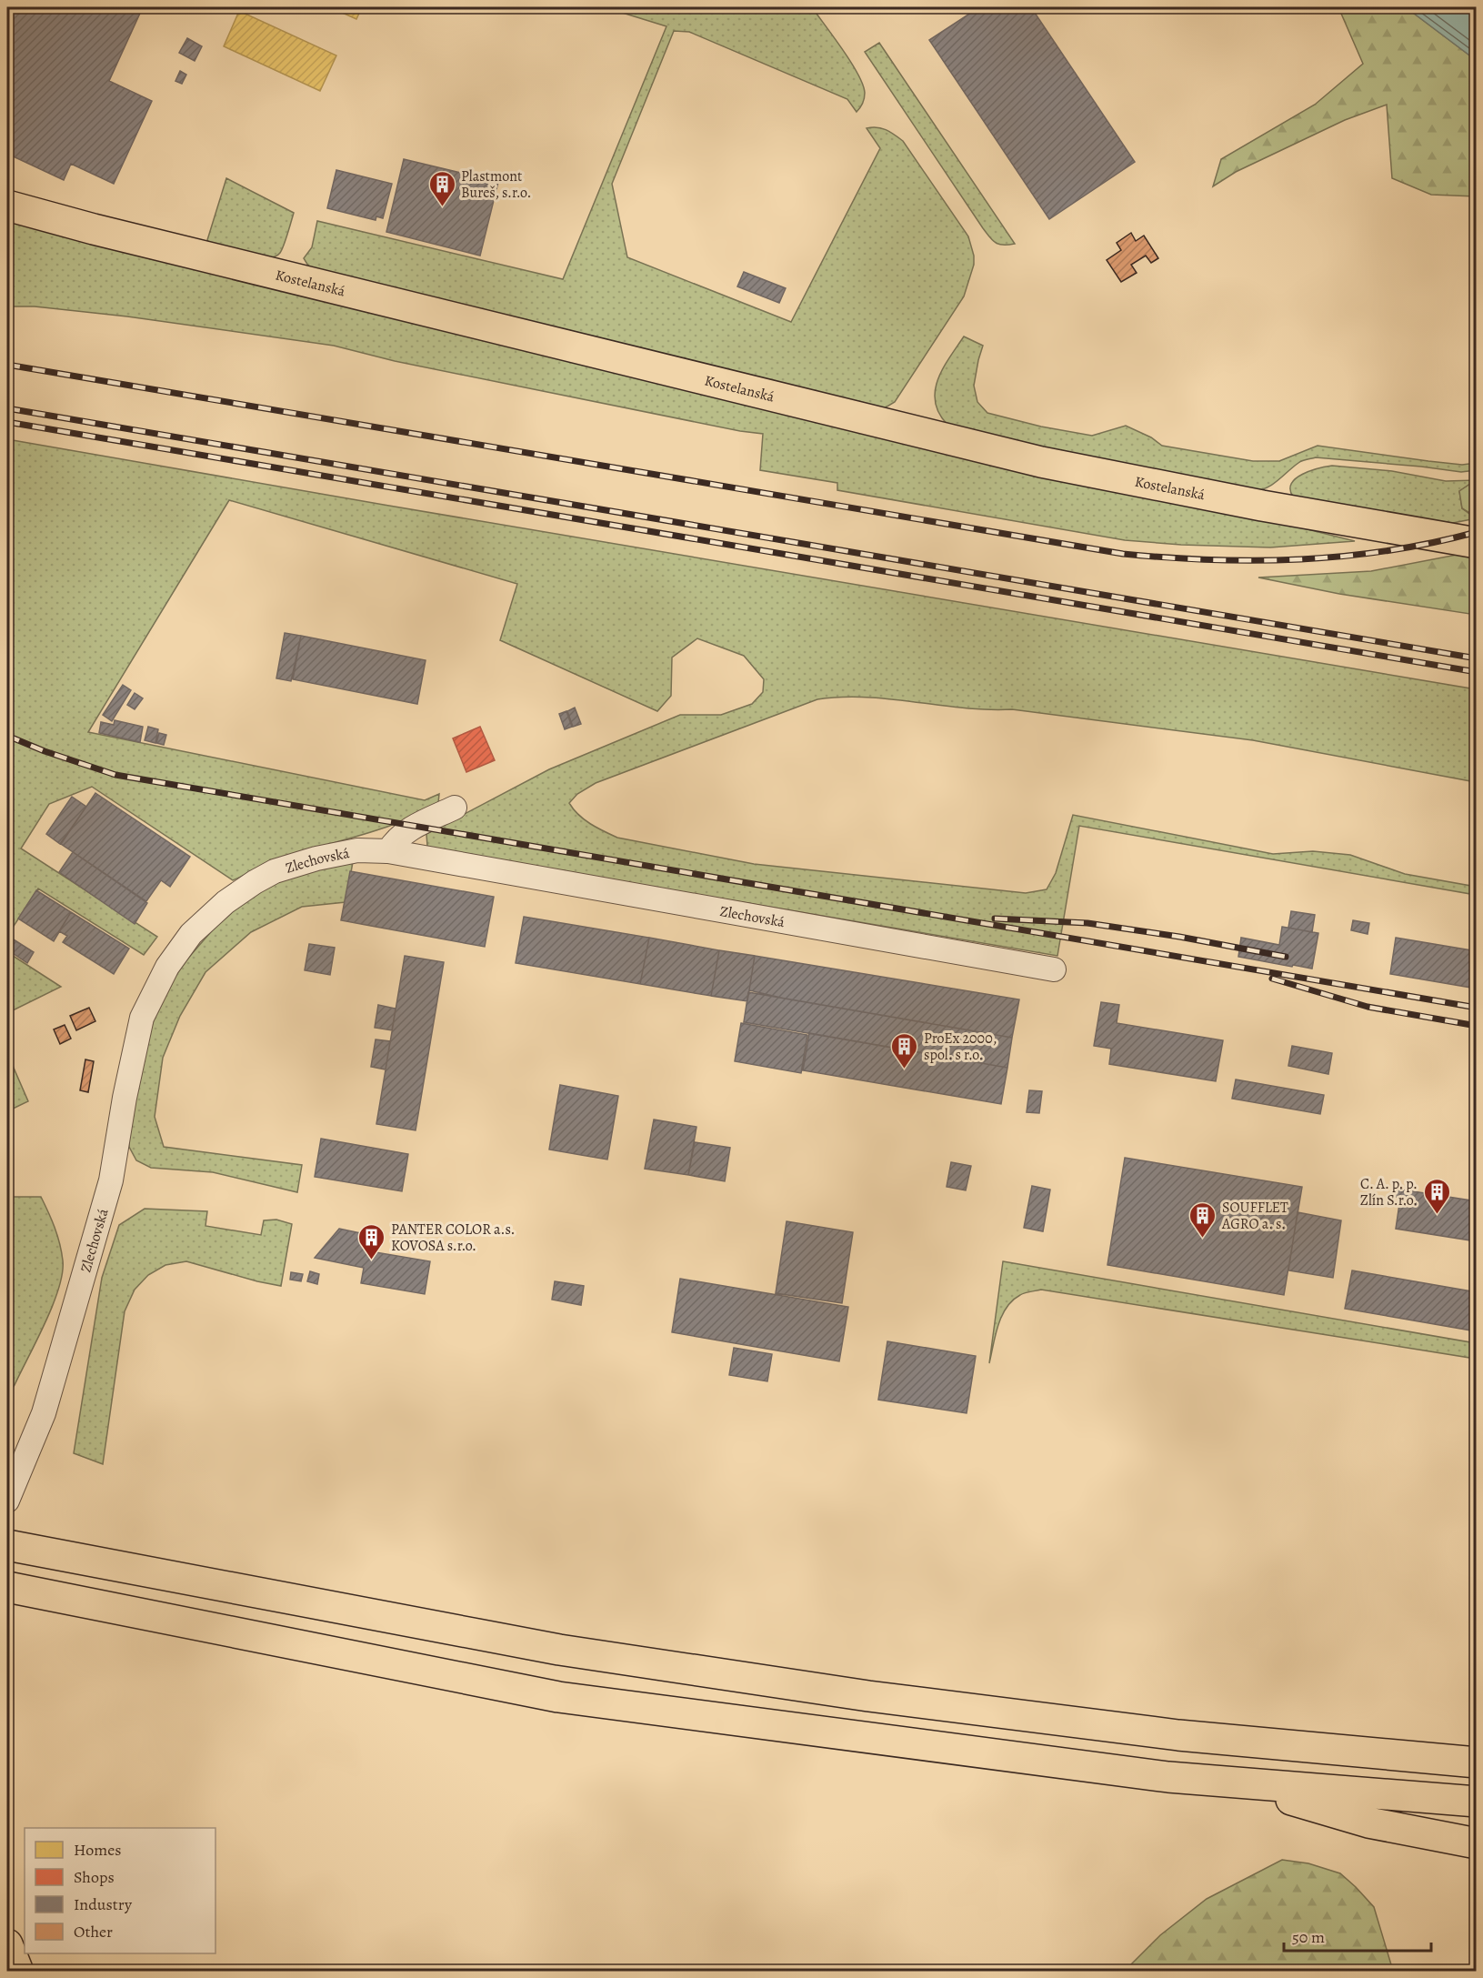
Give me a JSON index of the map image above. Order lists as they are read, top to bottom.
{
  "streets": {
    "main road": ["Kostelanská"],
    "street": ["Zlechovská"]
  },
  "places": {
    "building": [
      "Plastmont Bureš, s.r.o.",
      "ProEx 2000, spol. s r.o.",
      "C. A. p. p. Zlín S.r.o.",
      "SOUFFLET AGRO a. s.",
      "PANTER COLOR a.s. KOVOSA s.r.o."
    ]
  },
  "legend": [
    "Homes",
    "Shops",
    "Industry",
    "Other"
  ],
  "scale_bar": "50 m"
}
